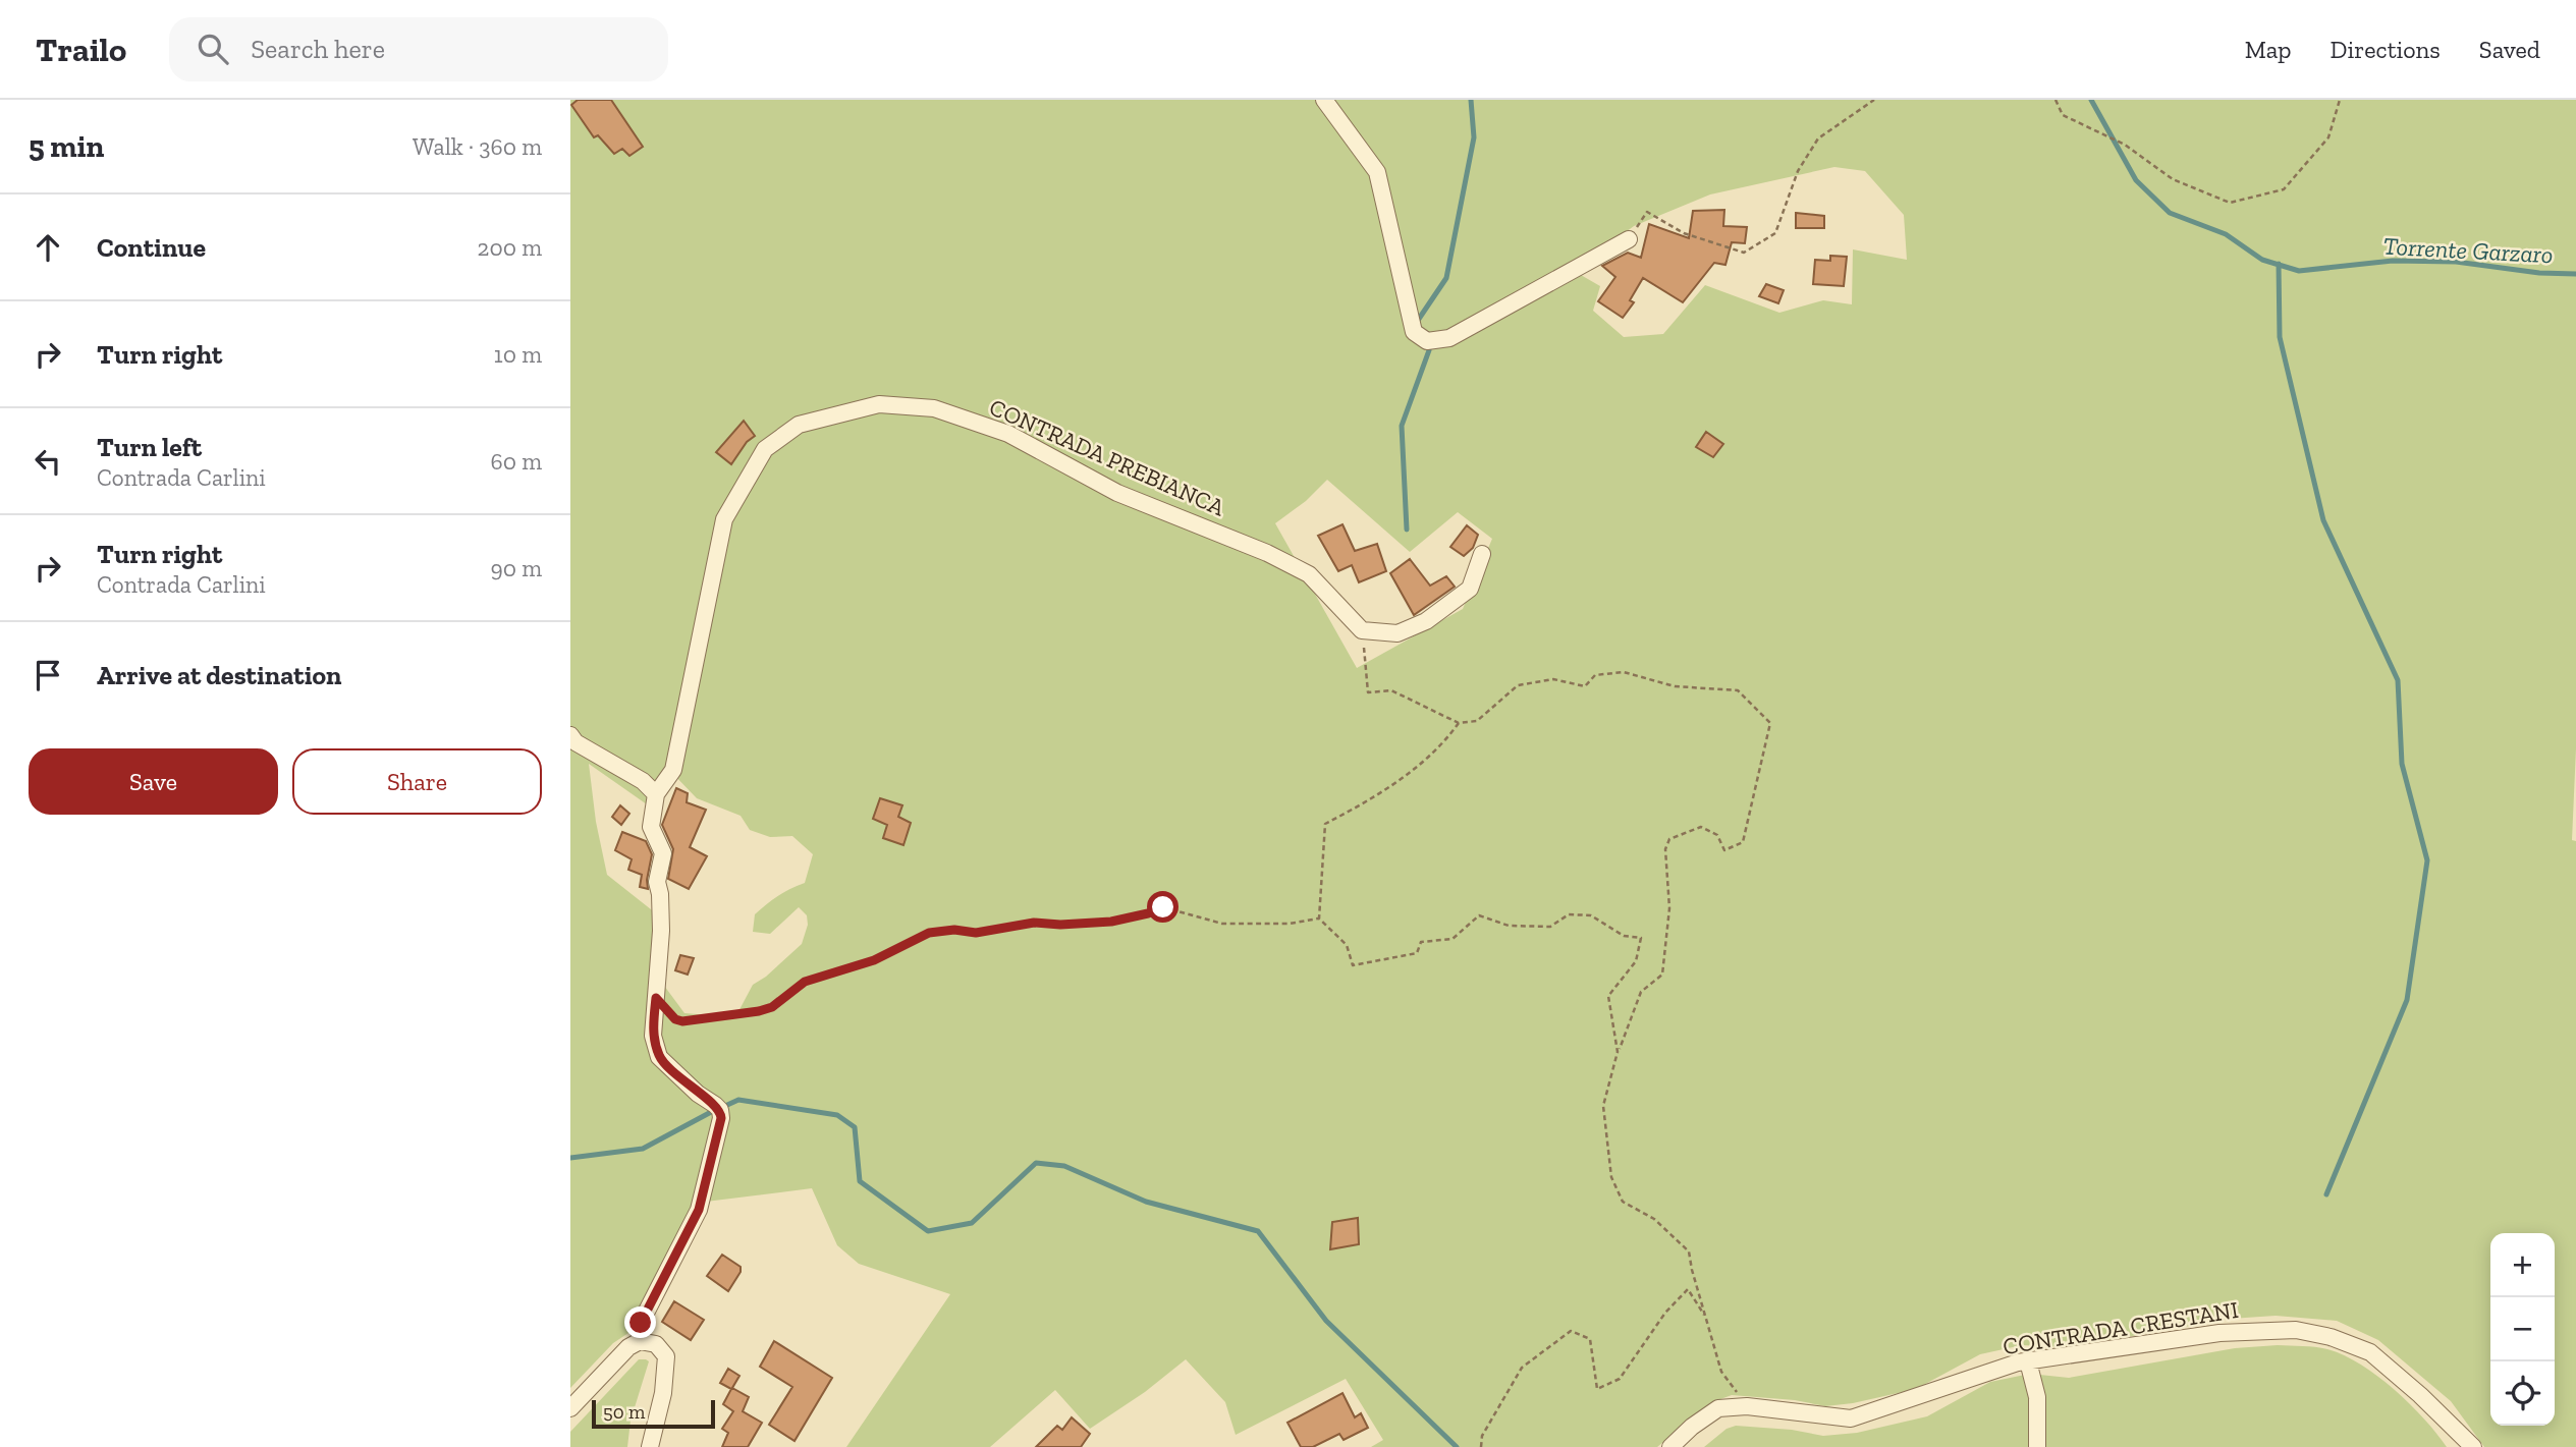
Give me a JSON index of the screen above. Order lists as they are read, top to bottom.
{
  "streets": {
    "street": ["CONTRADA PREBIANCA", "CONTRADA CRESTANI"]
  },
  "water": ["Torrente Garzaro"],
  "scale_bar": "50 m",
  "page": {
    "header": "Trailo",
    "search": "Search here",
    "nav": ["Map", "Directions", "Saved"],
    "heading": ["5 min", "Walk · 360 m"],
    "list": [
      ["Continue", "200 m"],
      ["Turn right", "10 m"],
      ["Turn left", "Contrada Carlini", "60 m"],
      ["Turn right", "Contrada Carlini", "90 m"],
      "Arrive at destination"
    ],
    "buttons": ["Save", "Share"],
    "map_buttons": ["+", "−"],
    "scale": "50 m"
  }
}
